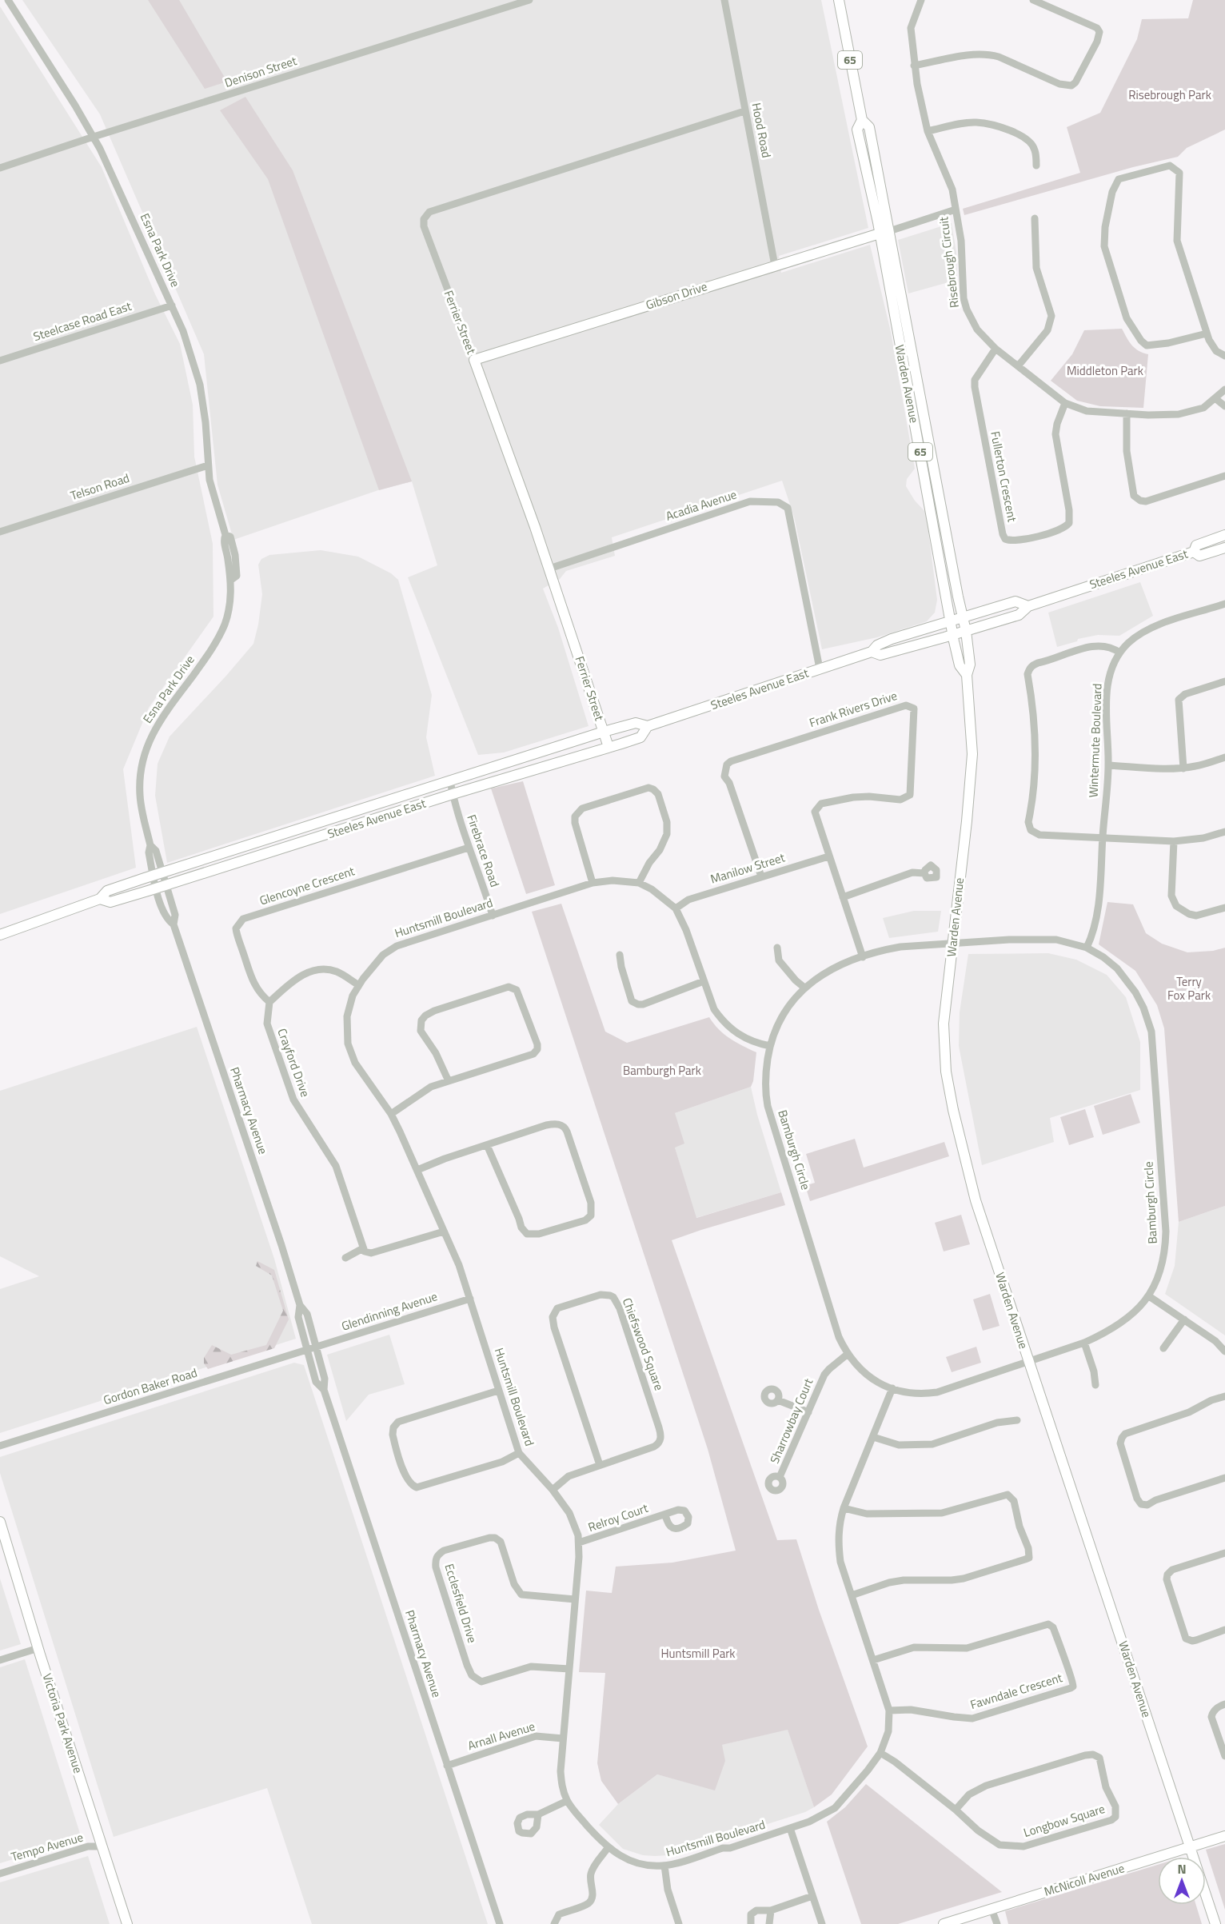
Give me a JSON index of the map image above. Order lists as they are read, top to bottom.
{
  "streets": {
    "main road": [
      "65",
      "Gibson Drive",
      "Ferrier Street",
      "Warden Avenue",
      "Steeles Avenue East",
      "Victoria Park Avenue",
      "McNicoll Avenue"
    ],
    "street": [
      "Denison Street",
      "Hood Road",
      "Esna Park Drive",
      "Risebrough Circuit",
      "Steelcase Road East",
      "Fullerton Crescent",
      "Telson Road",
      "Acadia Avenue",
      "Frank Rivers Drive",
      "Wintermute Boulevard",
      "Firebrace Road",
      "Manilow Street",
      "Glencoyne Crescent",
      "Huntsmill Boulevard",
      "Crayford Drive",
      "Pharmacy Avenue",
      "Bamburgh Circle",
      "Glendinning Avenue",
      "Chiefswood Square",
      "Gordon Baker Road",
      "Sharrowbay Court",
      "Relroy Court",
      "Ecclesfield Drive",
      "Fawndale Crescent",
      "Arnall Avenue",
      "Longbow Square",
      "Tempo Avenue"
    ]
  },
  "crossings": [
    ["Denison Street", "Esna Park Drive"],
    ["Hood Road", "Gibson Drive"],
    ["Hood Road", "Ferrier Street"],
    ["Esna Park Drive", "Steelcase Road East"],
    ["Esna Park Drive", "Telson Road"],
    ["Esna Park Drive", "Steeles Avenue East"],
    ["Esna Park Drive", "Pharmacy Avenue"],
    ["Risebrough Circuit", "Fullerton Crescent"],
    ["Gibson Drive", "Ferrier Street"],
    ["Gibson Drive", "Warden Avenue"],
    ["Ferrier Street", "Acadia Avenue"],
    ["Ferrier Street", "Steeles Avenue East"],
    ["Warden Avenue", "Steeles Avenue East"],
    ["Warden Avenue", "Bamburgh Circle"],
    ["Warden Avenue", "McNicoll Avenue"],
    ["Acadia Avenue", "Steeles Avenue East"],
    ["Steeles Avenue East", "Firebrace Road"],
    ["Steeles Avenue East", "Pharmacy Avenue"],
    ["Frank Rivers Drive", "Manilow Street"],
    ["Frank Rivers Drive", "Bamburgh Circle"],
    ["Wintermute Boulevard", "Bamburgh Circle"],
    ["Firebrace Road", "Glencoyne Crescent"],
    ["Firebrace Road", "Huntsmill Boulevard"],
    ["Manilow Street", "Huntsmill Boulevard"],
    ["Glencoyne Crescent", "Crayford Drive"],
    ["Huntsmill Boulevard", "Bamburgh Circle"],
    ["Huntsmill Boulevard", "Glendinning Avenue"],
    ["Huntsmill Boulevard", "Chiefswood Square"],
    ["Huntsmill Boulevard", "Relroy Court"],
    ["Huntsmill Boulevard", "Ecclesfield Drive"],
    ["Huntsmill Boulevard", "Fawndale Crescent"],
    ["Huntsmill Boulevard", "Arnall Avenue"],
    ["Huntsmill Boulevard", "Longbow Square"],
    ["Pharmacy Avenue", "Glendinning Avenue"],
    ["Pharmacy Avenue", "Gordon Baker Road"],
    ["Pharmacy Avenue", "Arnall Avenue"],
    ["Bamburgh Circle", "Sharrowbay Court"],
    ["Glendinning Avenue", "Gordon Baker Road"],
    ["Victoria Park Avenue", "Tempo Avenue"]
  ],
  "parks": [
    "Risebrough Park",
    "Middleton Park",
    "Terry Fox Park",
    "Bamburgh Park",
    "Huntsmill Park"
  ],
  "north": "top"
}
